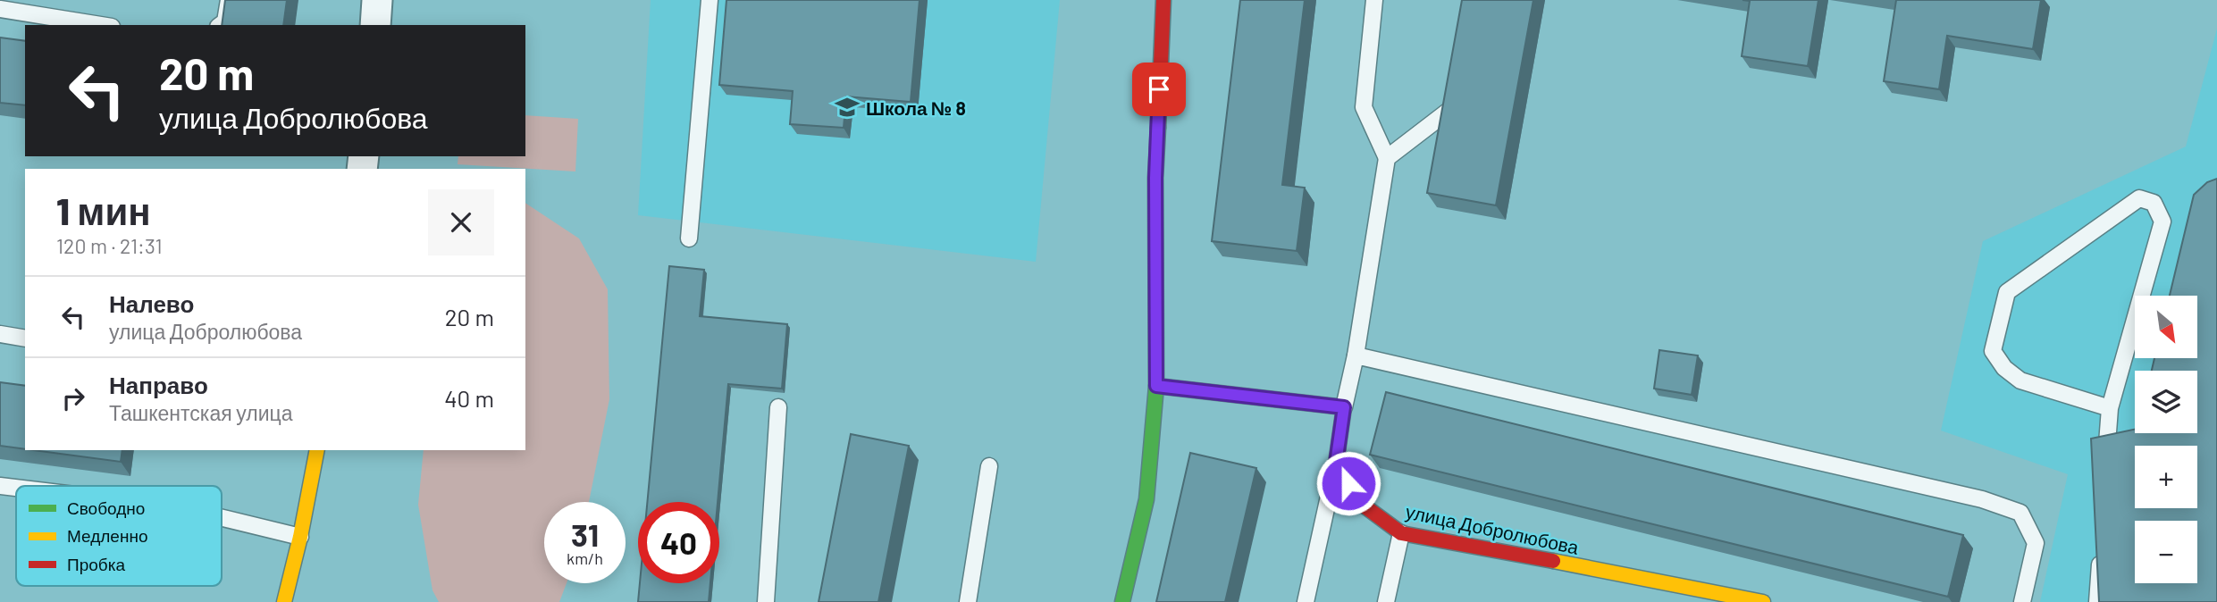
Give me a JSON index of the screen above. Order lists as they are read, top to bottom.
{
  "streets": {
    "street": ["улица Добролюбова"]
  },
  "places": {
    "school or university": ["Школа № 8"]
  },
  "legend": ["Свободно", "Медленно", "Пробка"],
  "north": "bottom right",
  "page": {
    "turn": ["20 m", "улица Добролюбова"],
    "heading": ["1 мин", "120 m · 21:31"],
    "list": [
      {
        "name": "Налево",
        "note": "улица Добролюбова",
        "value": "20 m"
      },
      {
        "name": "Направо",
        "note": "Ташкентская улица",
        "value": "40 m"
      }
    ],
    "map_buttons": ["+", "−"],
    "speed": "31 km/h",
    "limit": "40"
  }
}
